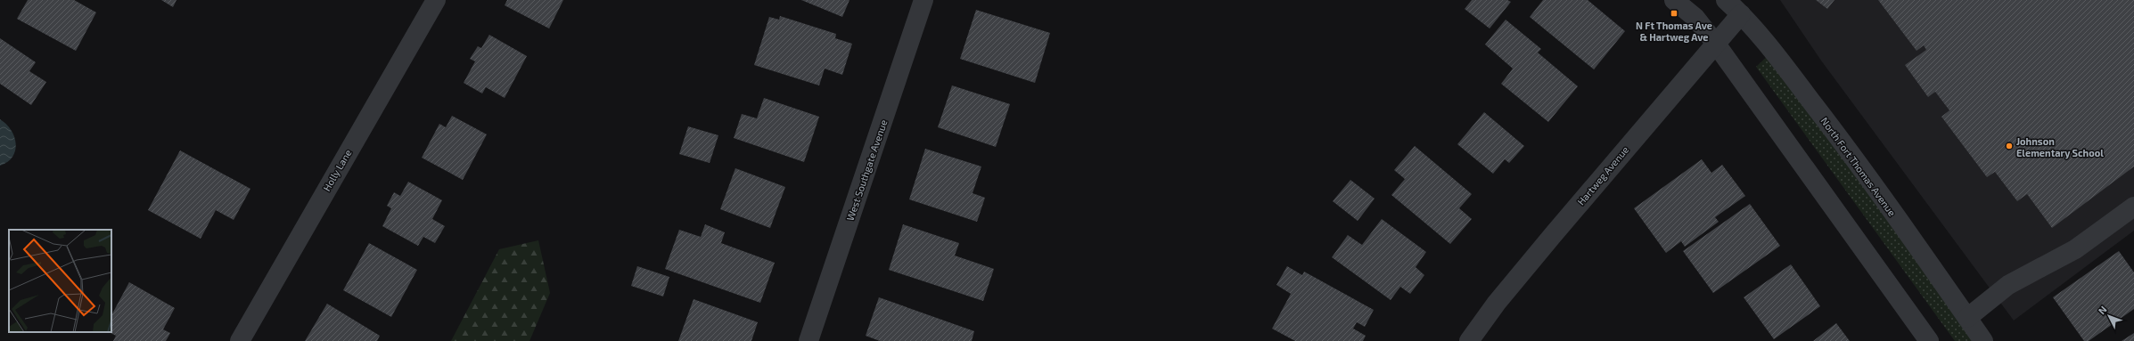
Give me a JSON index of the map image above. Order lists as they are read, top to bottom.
{
  "streets": {
    "street": [
      "North Fort Thomas Avenue",
      "Holly Lane",
      "West Southgate Avenue",
      "Hartweg Avenue"
    ]
  },
  "crossings": [
    ["North Fort Thomas Avenue", "Hartweg Avenue"]
  ],
  "places": {
    "transit": ["N Ft Thomas Ave & Hartweg Ave"],
    "other": ["Johnson Elementary School"]
  },
  "north": "top left"
}
